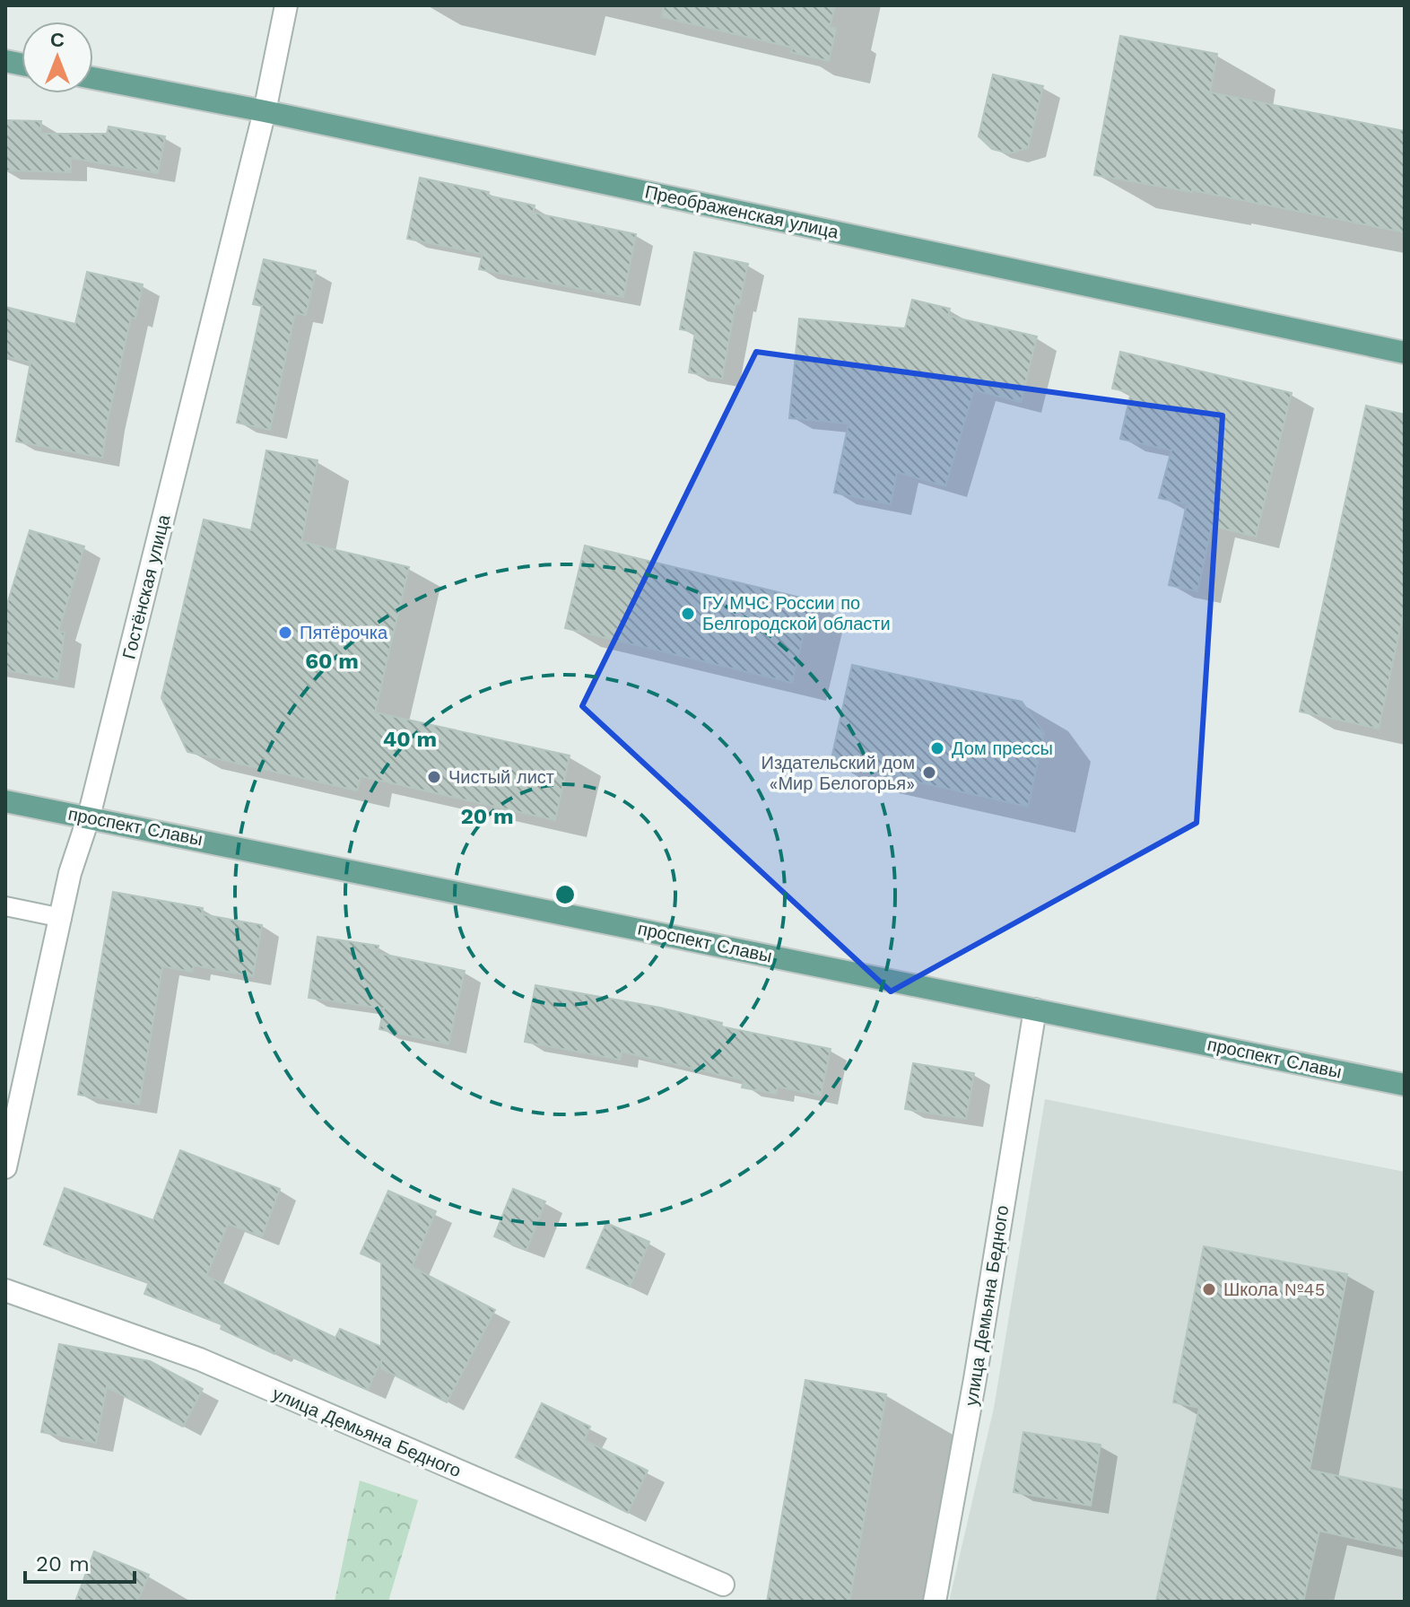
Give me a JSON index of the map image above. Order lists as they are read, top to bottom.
{
  "streets": {
    "main road": ["Преображенская улица", "проспект Славы"],
    "street": ["Гостёнская улица", "улица Демьяна Бедного"]
  },
  "crossings": [
    ["Преображенская улица", "Гостёнская улица"],
    ["Гостёнская улица", "проспект Славы"],
    ["проспект Славы", "улица Демьяна Бедного"]
  ],
  "places": [
    "ГУ МЧС России по Белгородской области",
    "Пятёрочка",
    "Дом прессы",
    "Издательский дом «Мир Белогорья»",
    "Чистый лист",
    "Школа №45"
  ],
  "scale_bar": "20 m",
  "north": "top",
  "rings": ["60 m", "40 m", "20 m"]
}
